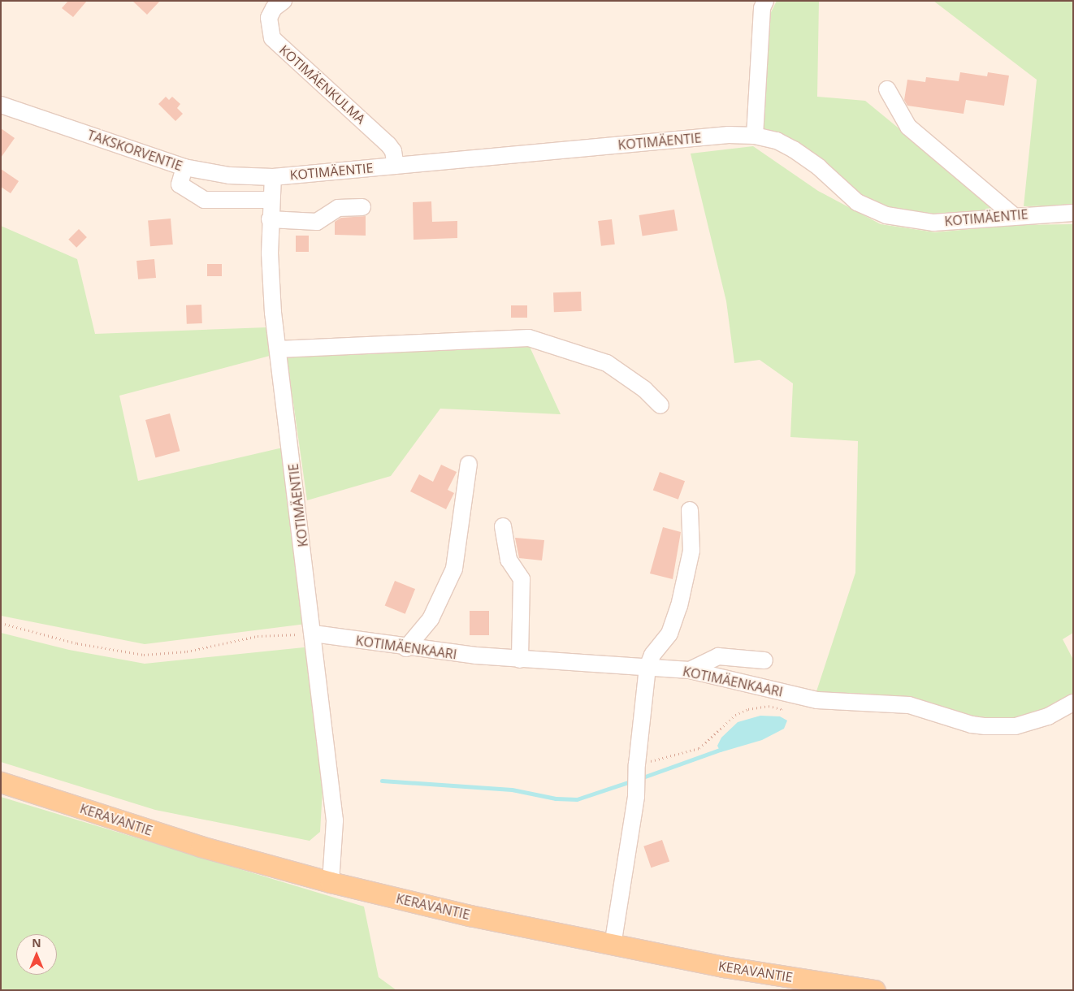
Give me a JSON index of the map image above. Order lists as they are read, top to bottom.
{
  "streets": {
    "main road": ["KERAVANTIE"],
    "street": [
      "KOTIMÄENKULMA",
      "KOTIMÄENTIE",
      "TAKSKORVENTIE",
      "KOTIMÄENKAARI"
    ]
  },
  "crossings": [
    ["KOTIMÄENKULMA", "KOTIMÄENTIE"],
    ["KOTIMÄENTIE", "TAKSKORVENTIE"],
    ["KOTIMÄENTIE", "KOTIMÄENKAARI"],
    ["KOTIMÄENTIE", "KERAVANTIE"]
  ],
  "north": "top"
}
